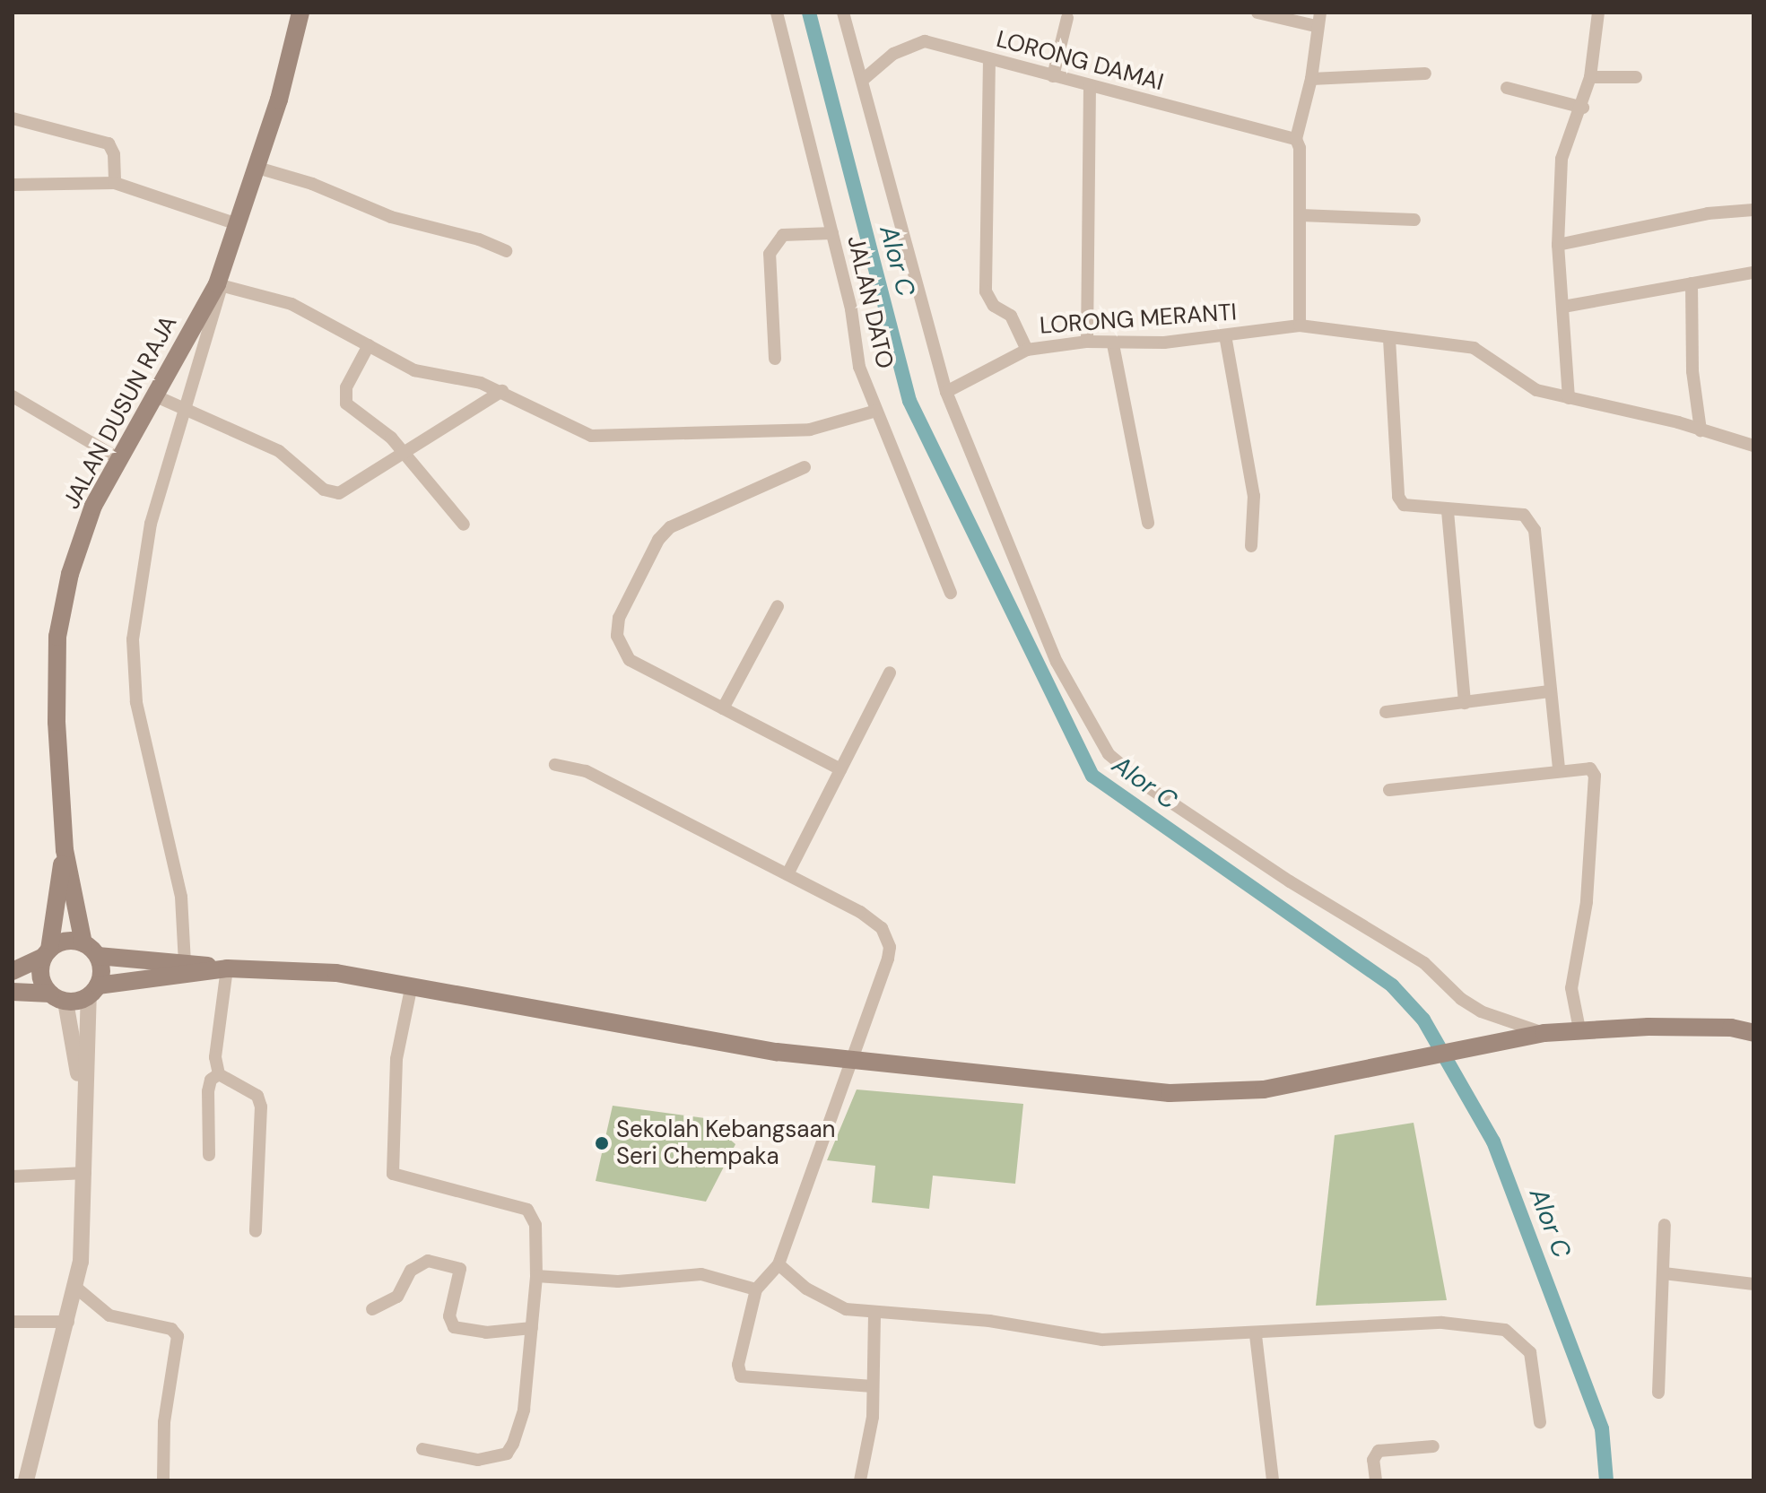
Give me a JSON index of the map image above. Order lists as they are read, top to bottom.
{
  "streets": {
    "main road": ["JALAN DUSUN RAJA"],
    "street": ["LORONG DAMAI", "JALAN DATO", "LORONG MERANTI"]
  },
  "water": ["Alor C"],
  "places": ["Sekolah Kebangsaan Seri Chempaka"]
}
